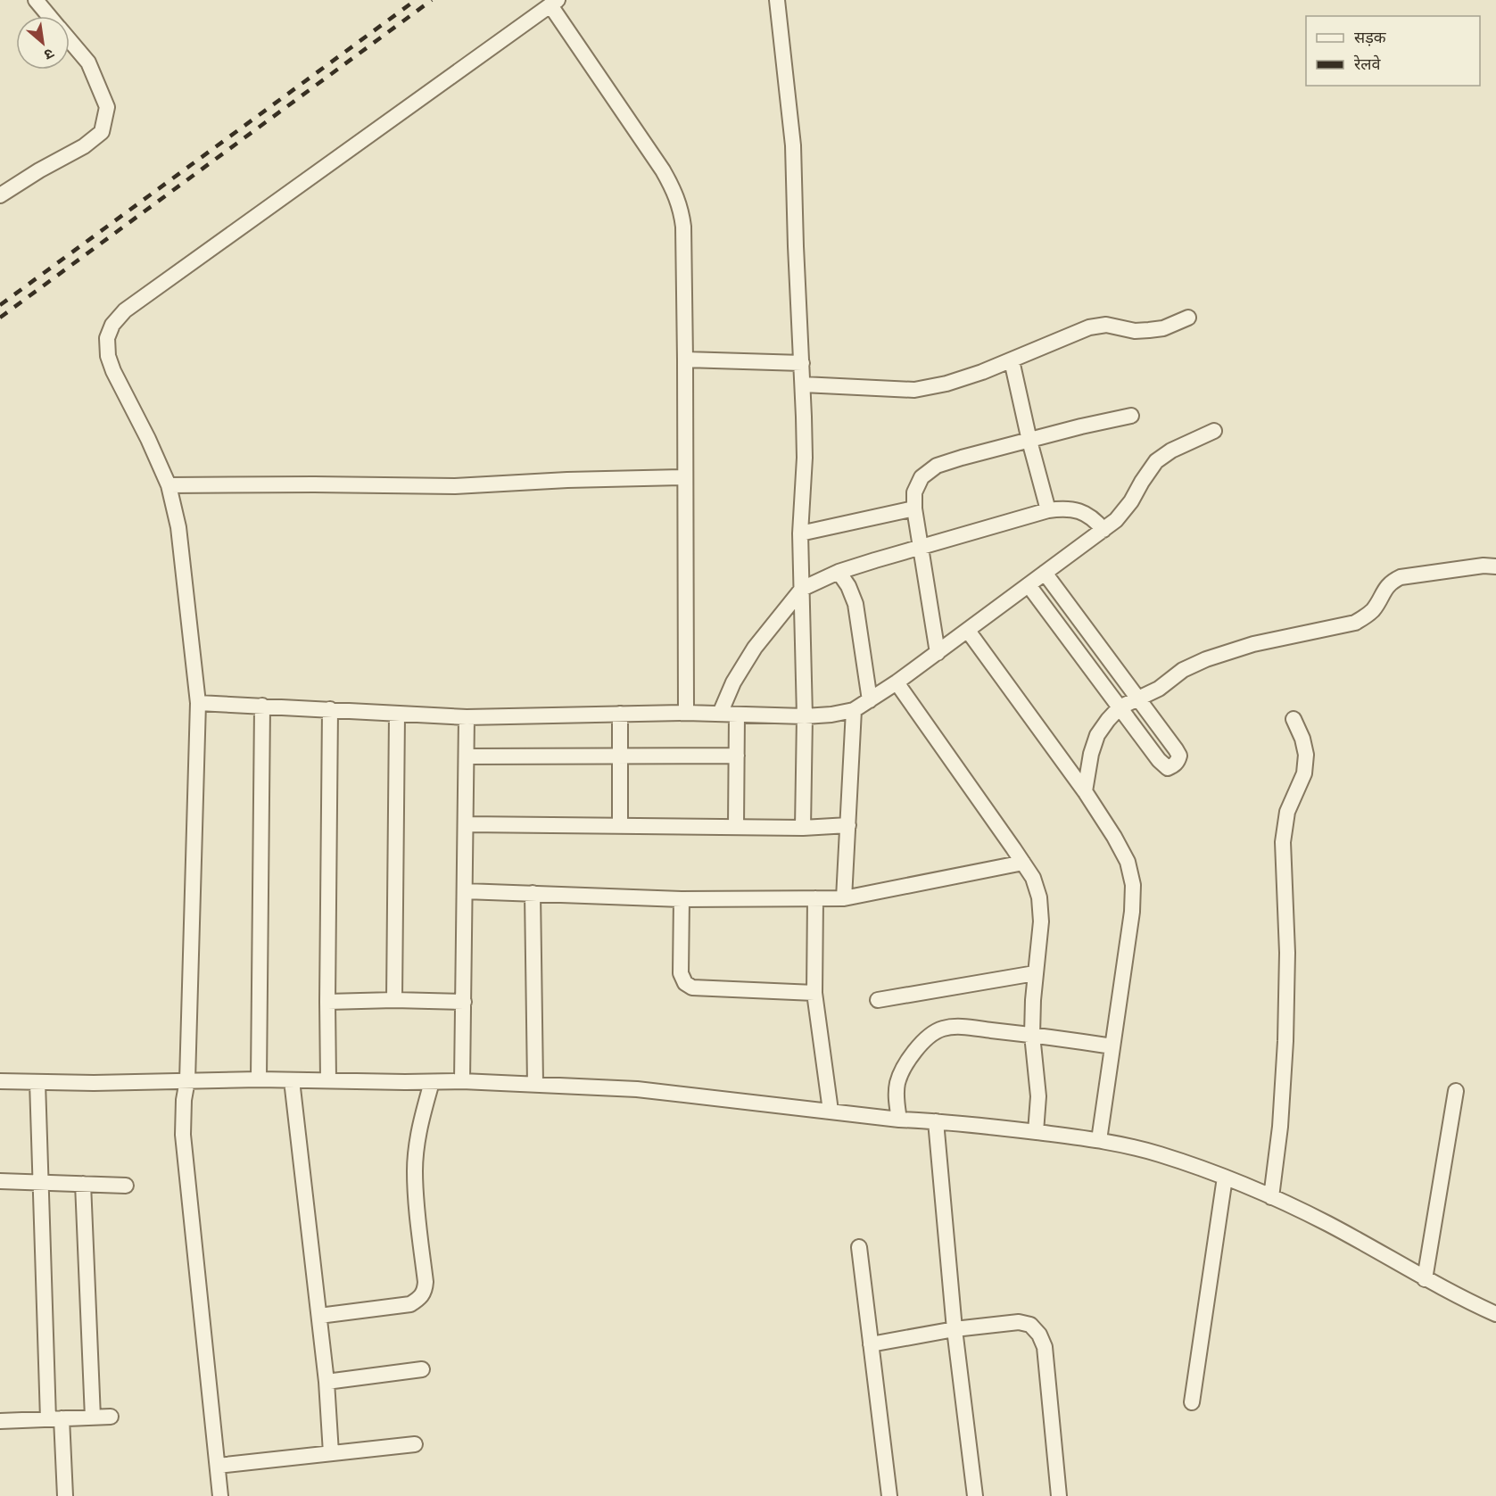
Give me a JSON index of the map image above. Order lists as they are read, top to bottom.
{
  "legend": ["सड़क", "रेलवे"],
  "north": "bottom right"
}
